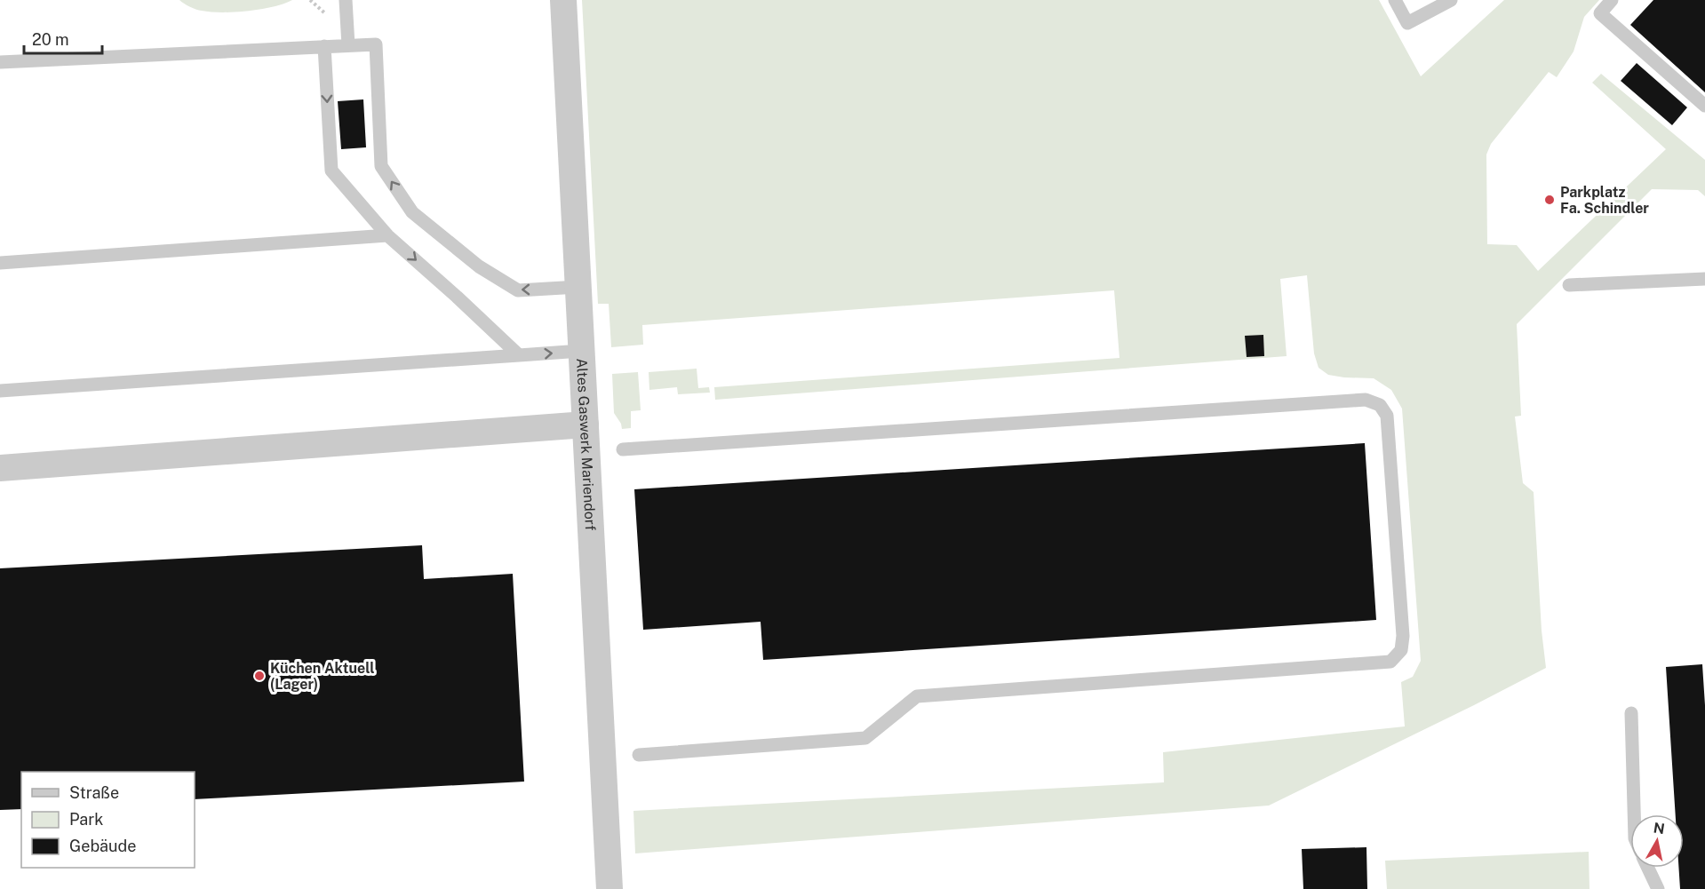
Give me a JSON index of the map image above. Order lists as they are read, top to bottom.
{
  "streets": {
    "street": ["Altes Gaswerk Mariendorf"]
  },
  "places": ["Parkplatz Fa. Schindler", "Küchen Aktuell (Lager)"],
  "legend": ["Straße", "Park", "Gebäude"],
  "scale_bar": "20 m",
  "north": "top"
}
